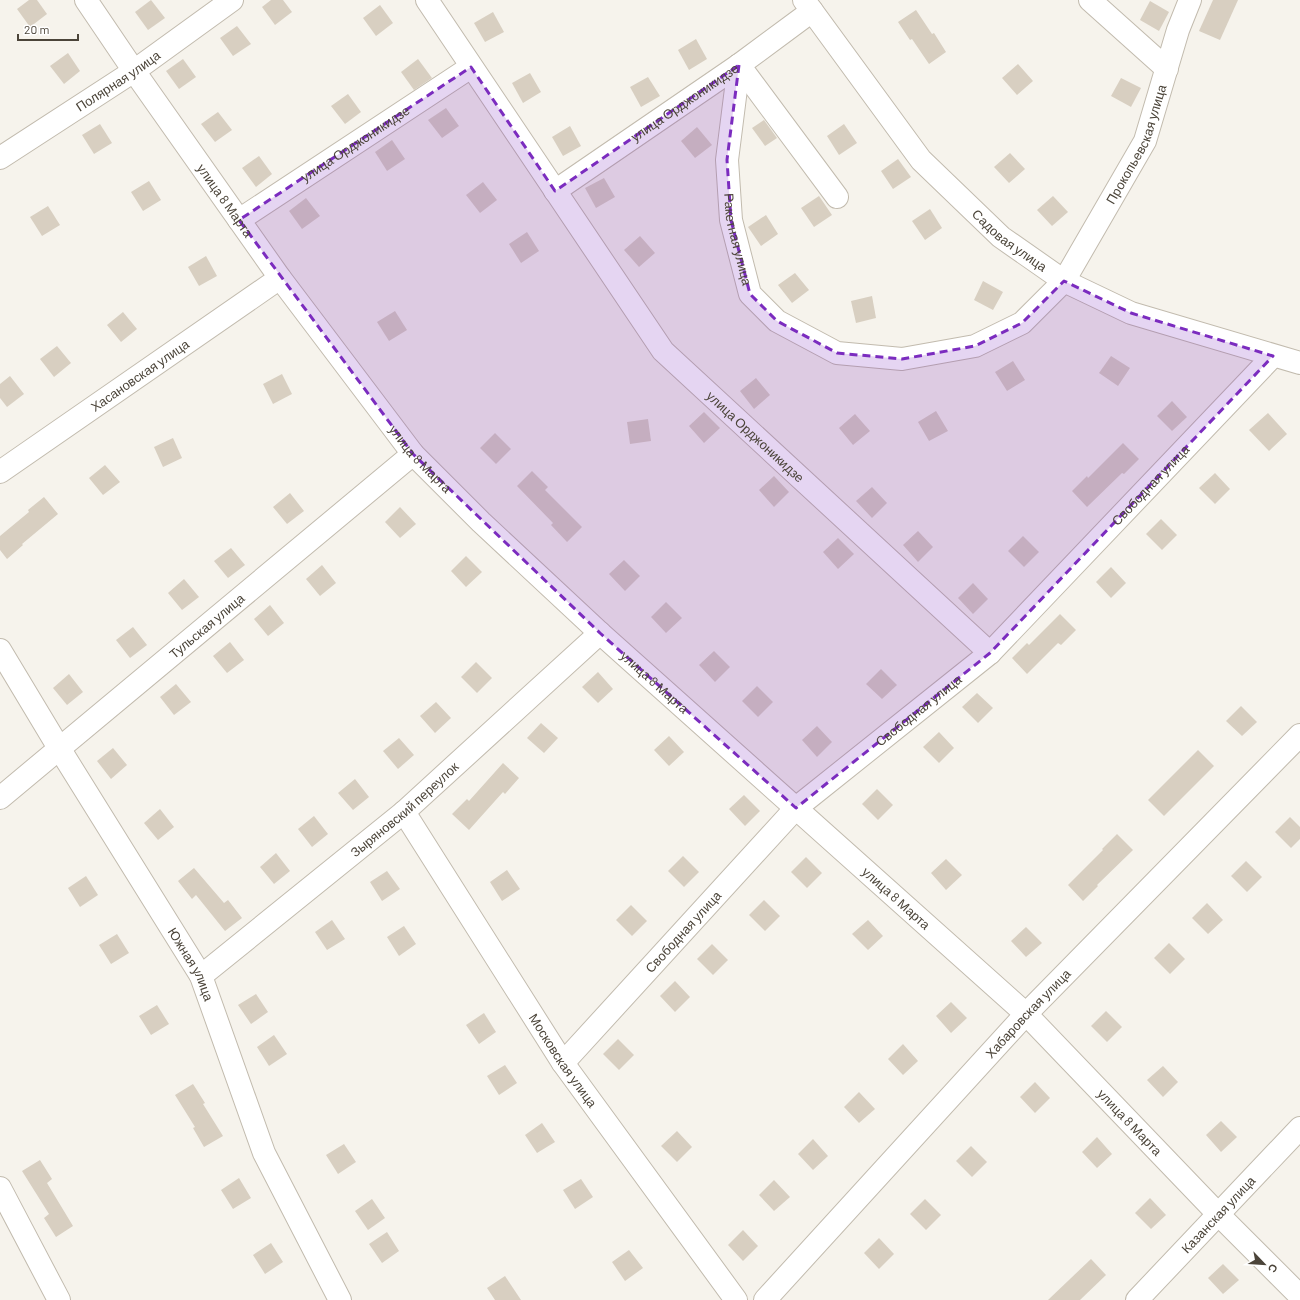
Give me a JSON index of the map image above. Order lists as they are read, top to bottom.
{
  "streets": {
    "street": [
      "Полярная улица",
      "улица Орджоникидзе",
      "Прокопьевская улица",
      "улица 8 Марта",
      "Ракетная улица",
      "Садовая улица",
      "Хасановская улица",
      "Свободная улица",
      "Тульская улица",
      "Зыряновский переулок",
      "Южная улица",
      "Хабаровская улица",
      "Московская улица",
      "Казанская улица"
    ]
  },
  "crossings": [
    ["Полярная улица", "улица 8 Марта"],
    ["улица Орджоникидзе", "улица 8 Марта"],
    ["улица Орджоникидзе", "Ракетная улица"],
    ["улица Орджоникидзе", "Садовая улица"],
    ["улица Орджоникидзе", "Свободная улица"],
    ["Прокопьевская улица", "Ракетная улица"],
    ["Прокопьевская улица", "Садовая улица"],
    ["улица 8 Марта", "Хасановская улица"],
    ["улица 8 Марта", "Свободная улица"],
    ["улица 8 Марта", "Тульская улица"],
    ["улица 8 Марта", "Зыряновский переулок"],
    ["улица 8 Марта", "Хабаровская улица"],
    ["улица 8 Марта", "Казанская улица"],
    ["Ракетная улица", "Садовая улица"],
    ["Садовая улица", "Свободная улица"],
    ["Свободная улица", "Московская улица"],
    ["Тульская улица", "Южная улица"],
    ["Зыряновский переулок", "Южная улица"],
    ["Зыряновский переулок", "Московская улица"]
  ],
  "scale_bar": "20 m",
  "north": "bottom right"
}
